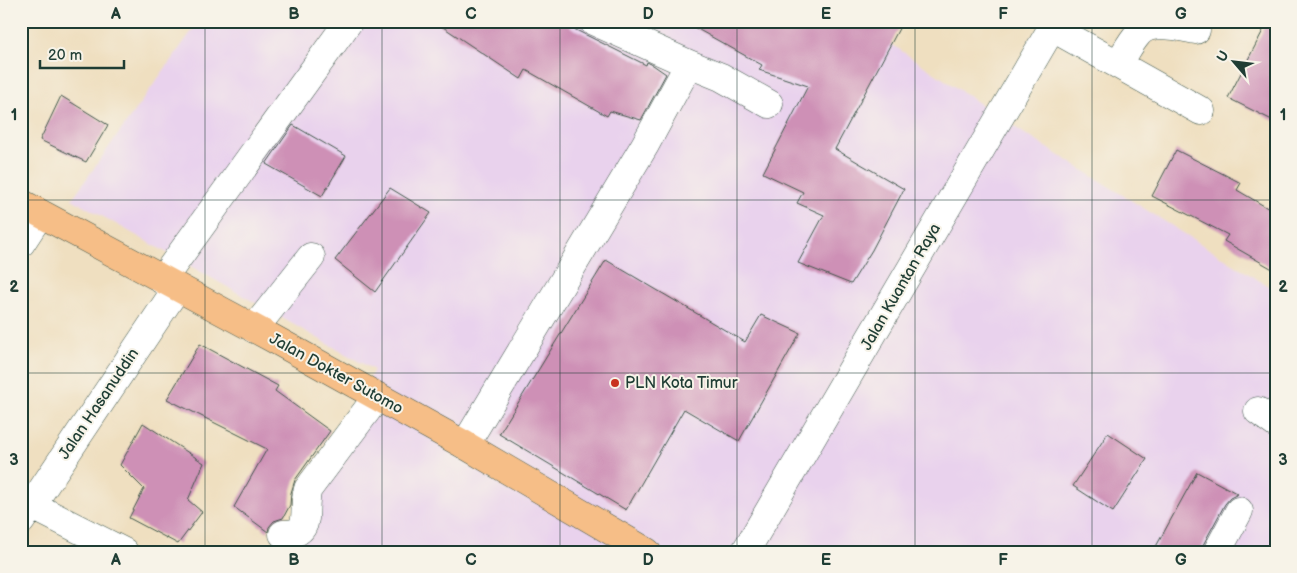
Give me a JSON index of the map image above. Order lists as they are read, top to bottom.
{
  "streets": {
    "main road": ["Jalan Dokter Sutomo"],
    "street": ["Jalan Kuantan Raya", "Jalan Hasanuddin"]
  },
  "crossings": [
    ["Jalan Dokter Sutomo", "Jalan Hasanuddin"]
  ],
  "places": ["PLN Kota Timur"],
  "scale_bar": "20 m",
  "north": "top left",
  "grid": {
    "columns": [
      "A",
      "B",
      "C",
      "D",
      "E",
      "F",
      "G"
    ],
    "rows": ["1", "2", "3"]
  }
}
